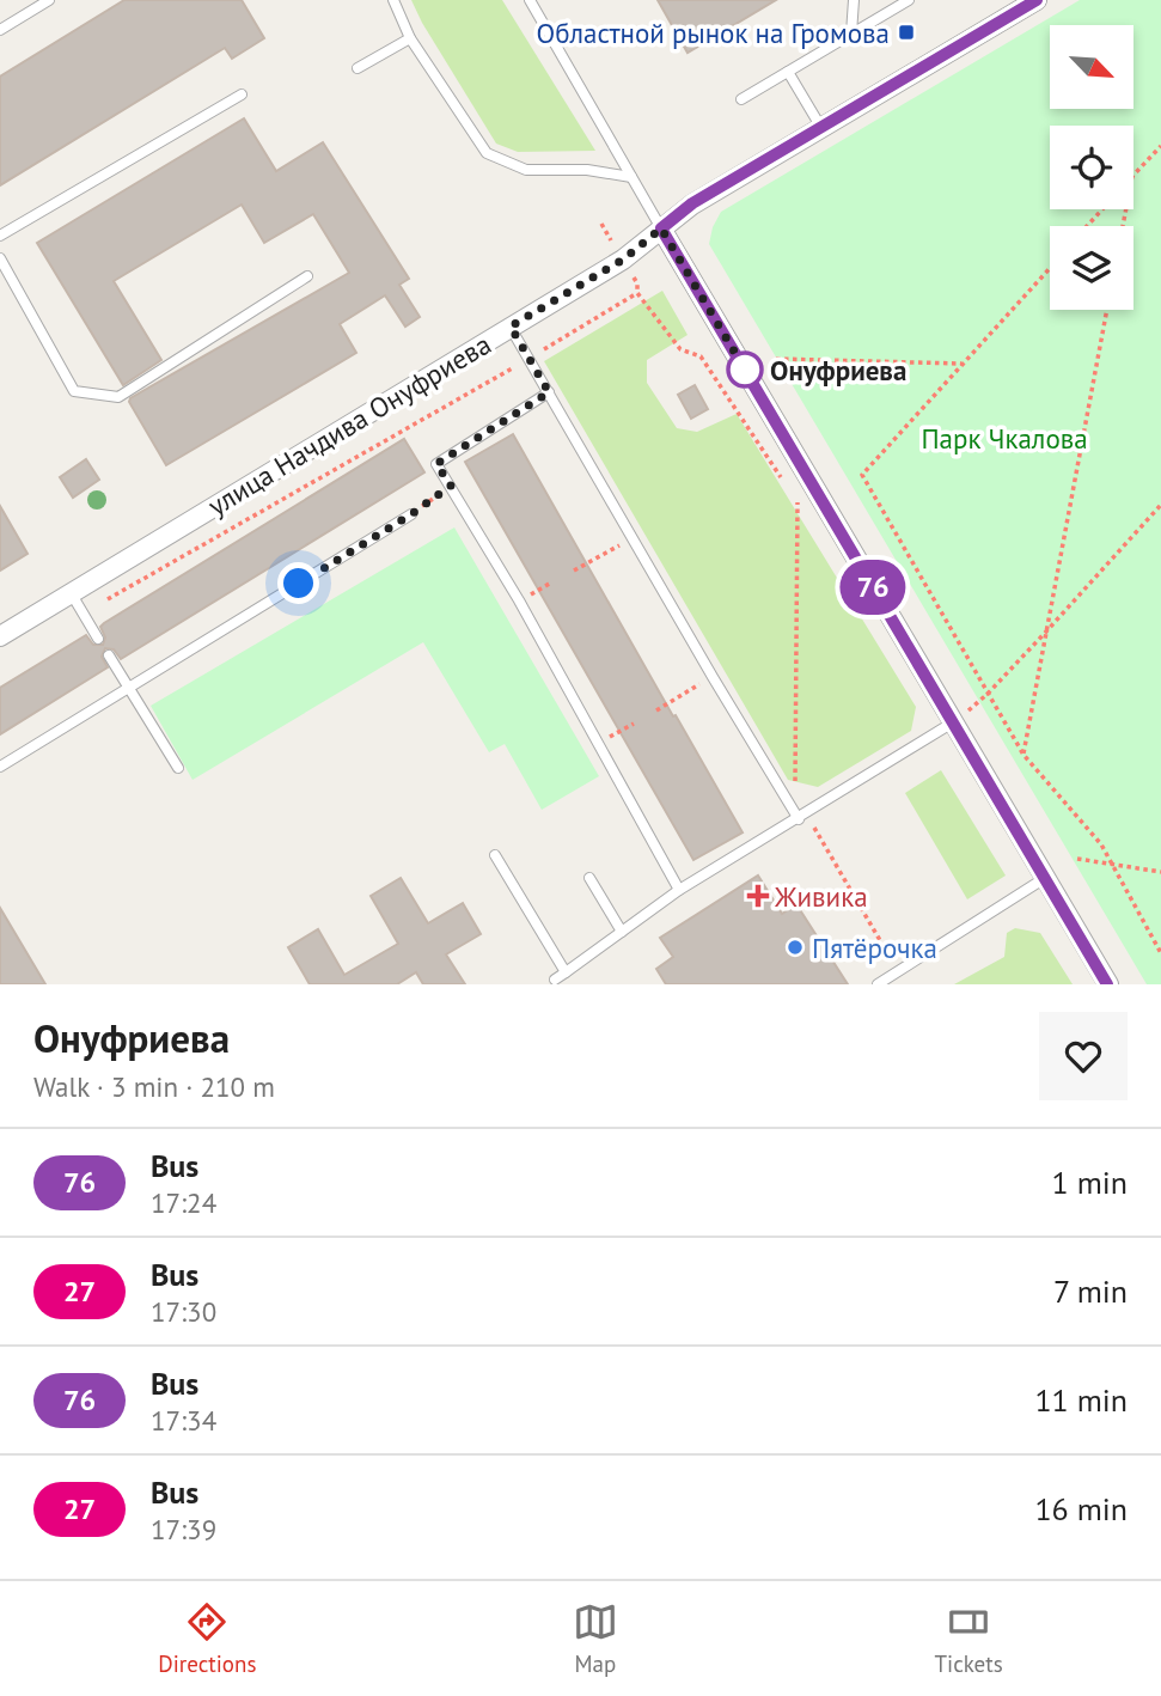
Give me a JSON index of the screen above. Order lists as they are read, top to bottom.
{
  "streets": {
    "street": ["улица Начдива Онуфриева"]
  },
  "parks": ["Парк Чкалова"],
  "places": {
    "transit": ["Областной рынок на Громова"],
    "other": ["Онуфриева", "Пятёрочка"],
    "health": ["Живика"]
  },
  "lines": ["bus line 76"],
  "north": "bottom right",
  "page": {
    "on_map": "76",
    "heading": ["Онуфриева", "Walk · 3 min · 210 m"],
    "list": [
      {
        "mark": "76",
        "name": "Bus",
        "note": "17:24",
        "value": "1 min"
      },
      {
        "mark": "27",
        "name": "Bus",
        "note": "17:30",
        "value": "7 min"
      },
      {
        "mark": "76",
        "name": "Bus",
        "note": "17:34",
        "value": "11 min"
      },
      {
        "mark": "27",
        "name": "Bus",
        "note": "17:39",
        "value": "16 min"
      }
    ],
    "tabs": ["Directions", "Map", "Tickets"]
  }
}
